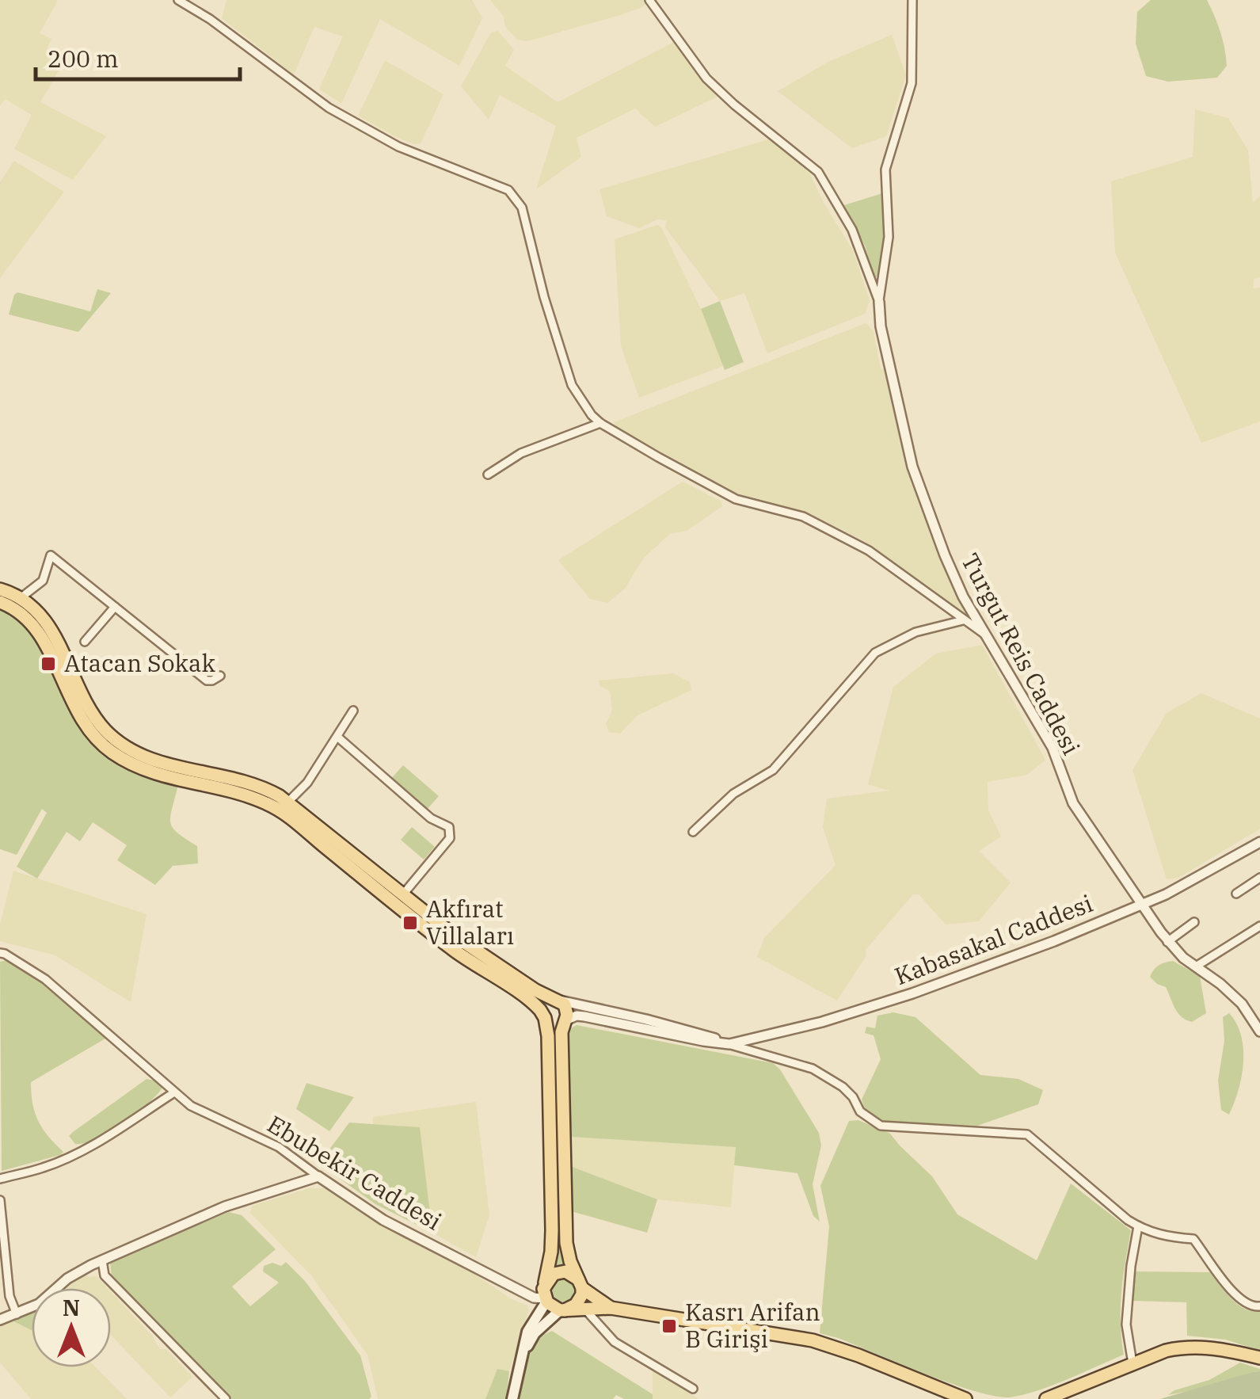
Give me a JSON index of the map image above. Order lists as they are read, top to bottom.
{
  "streets": {
    "street": ["Turgut Reis Caddesi", "Kabasakal Caddesi", "Ebubekir Caddesi"]
  },
  "crossings": [
    ["Turgut Reis Caddesi", "Kabasakal Caddesi"]
  ],
  "places": {
    "transit": ["Atacan Sokak", "Akfırat Villaları", "Kasrı Arifan B Girişi"]
  },
  "scale_bar": "200 m",
  "north": "top"
}
